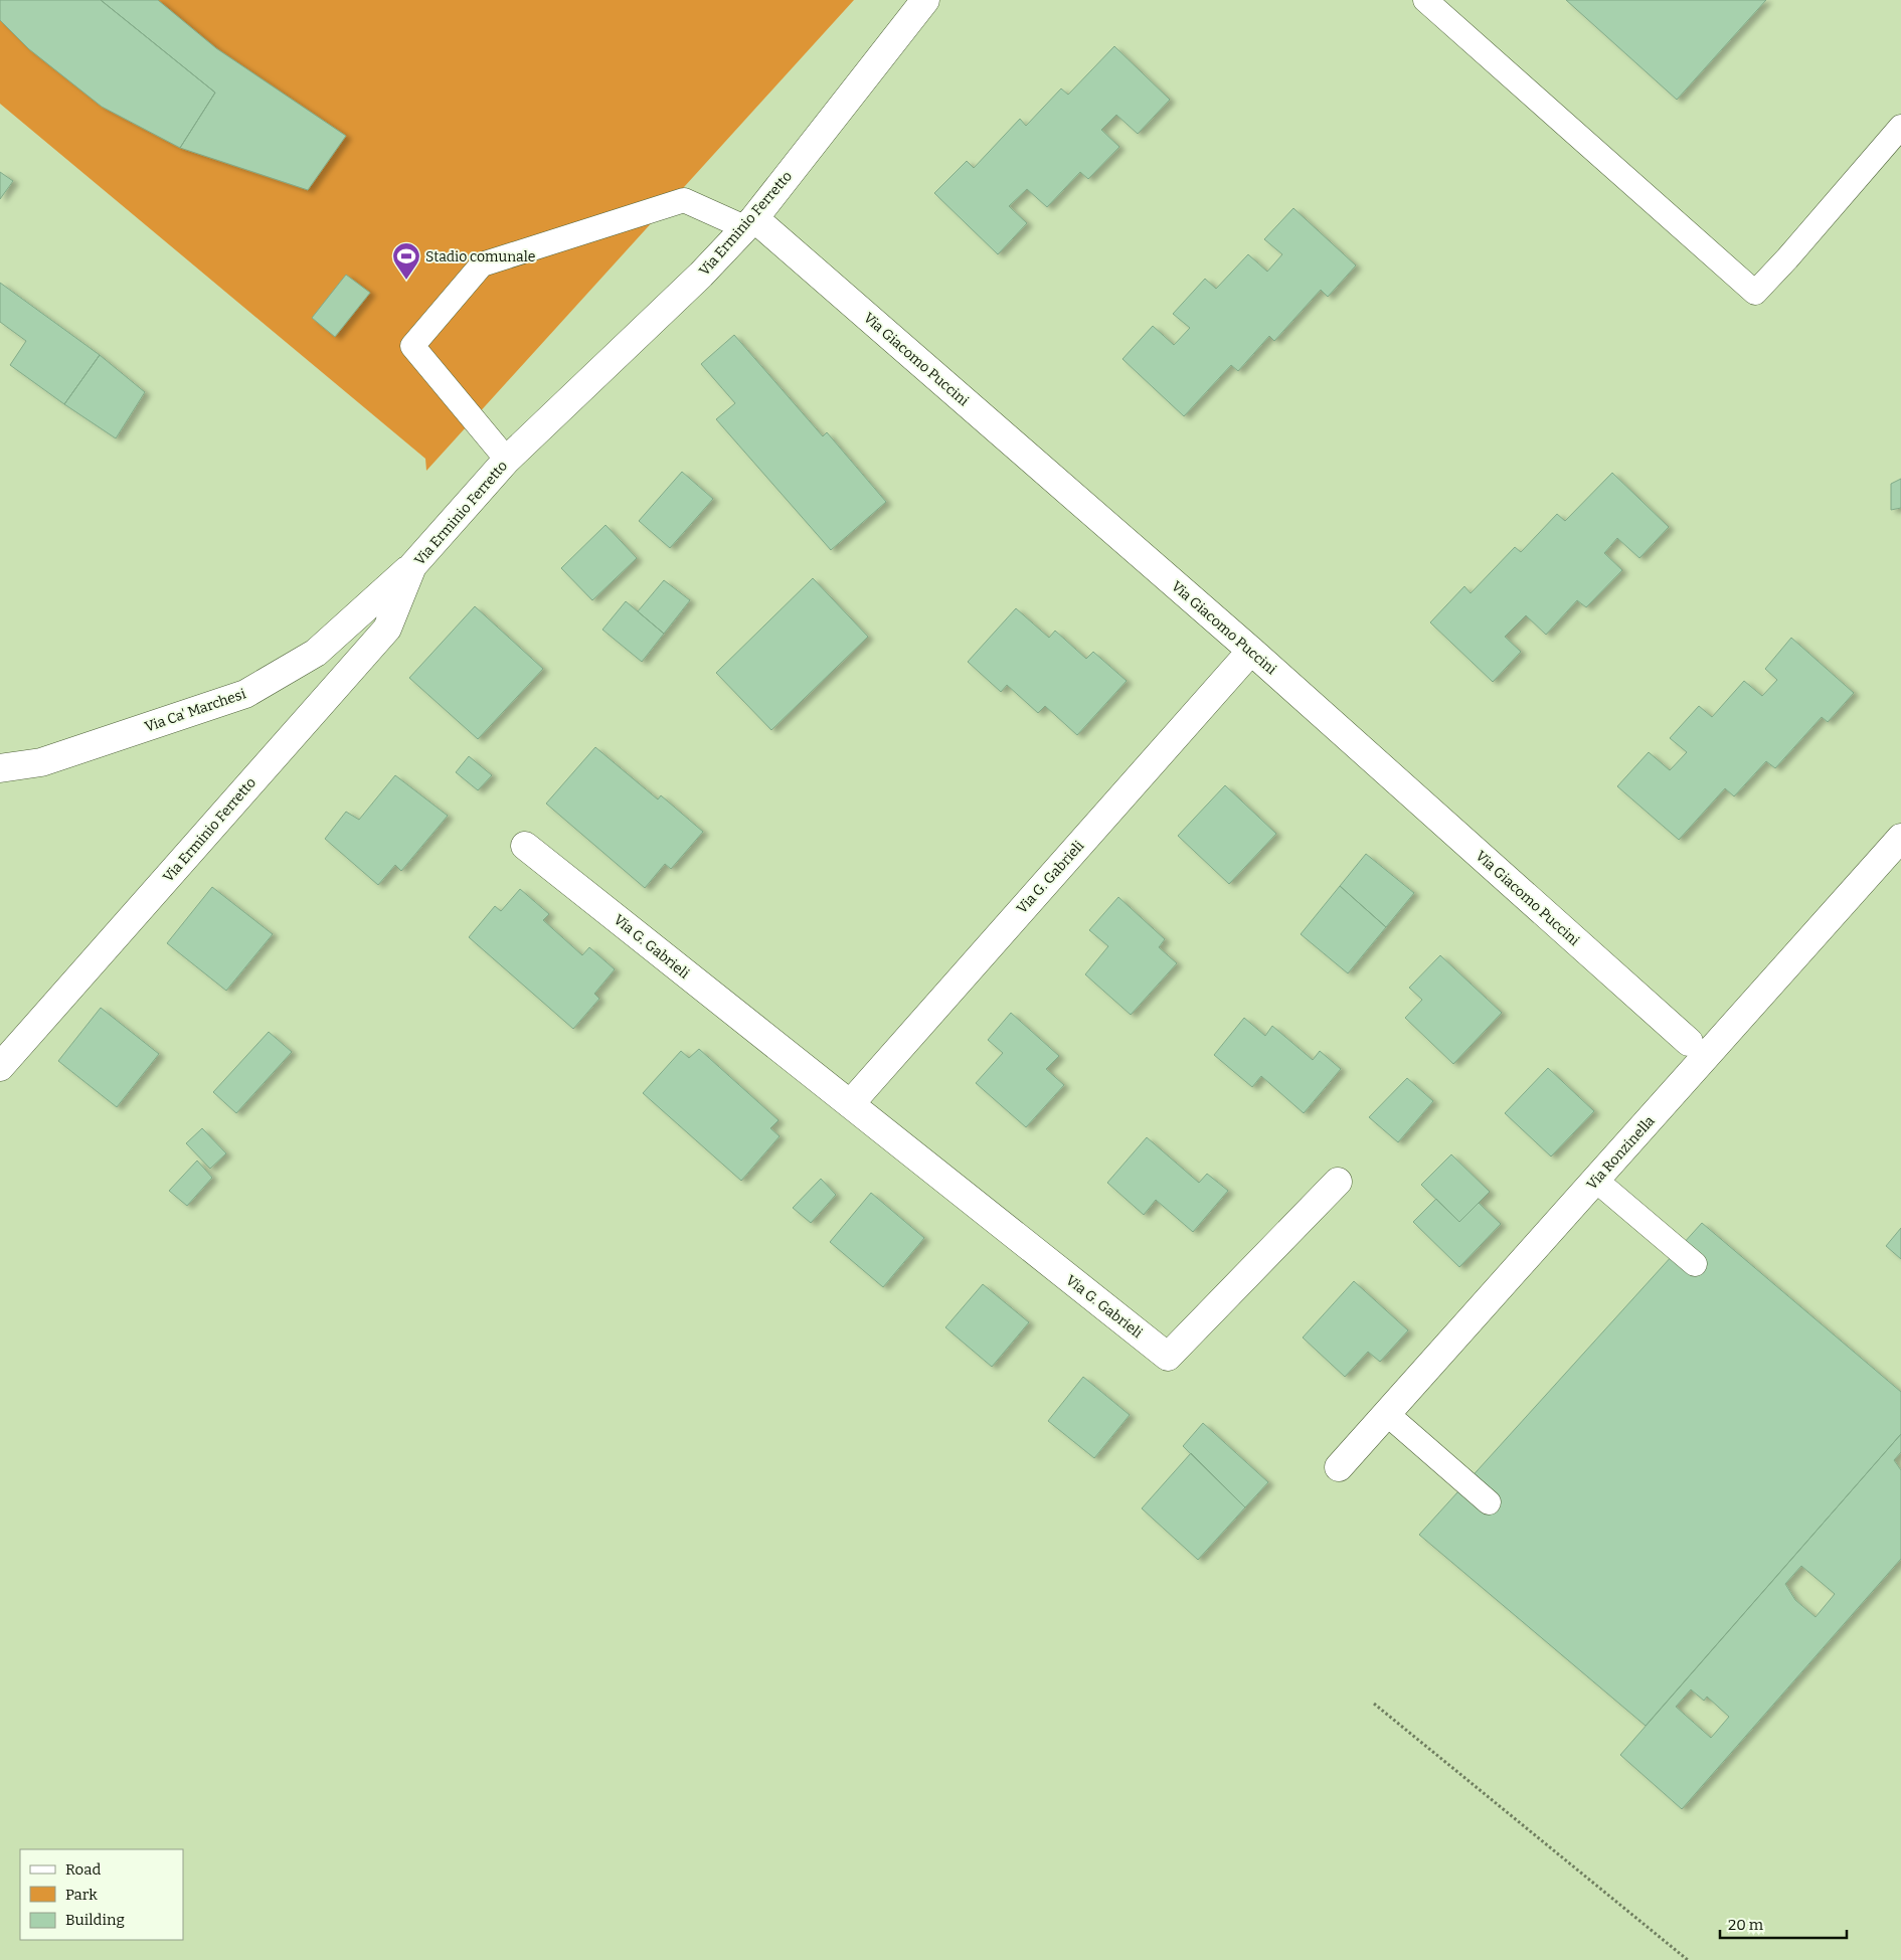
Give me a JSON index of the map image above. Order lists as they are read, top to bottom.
{
  "streets": {
    "street": [
      "Via Erminio Ferretto",
      "Via Giacomo Puccini",
      "Via Ca' Marchesi",
      "Via G. Gabrieli",
      "Via Ronzinella"
    ]
  },
  "crossings": [
    ["Via Erminio Ferretto", "Via Giacomo Puccini"],
    ["Via Erminio Ferretto", "Via Ca' Marchesi"],
    ["Via Giacomo Puccini", "Via G. Gabrieli"]
  ],
  "places": {
    "sports": ["Stadio comunale"]
  },
  "legend": ["Road", "Park", "Building"],
  "scale_bar": "20 m"
}
